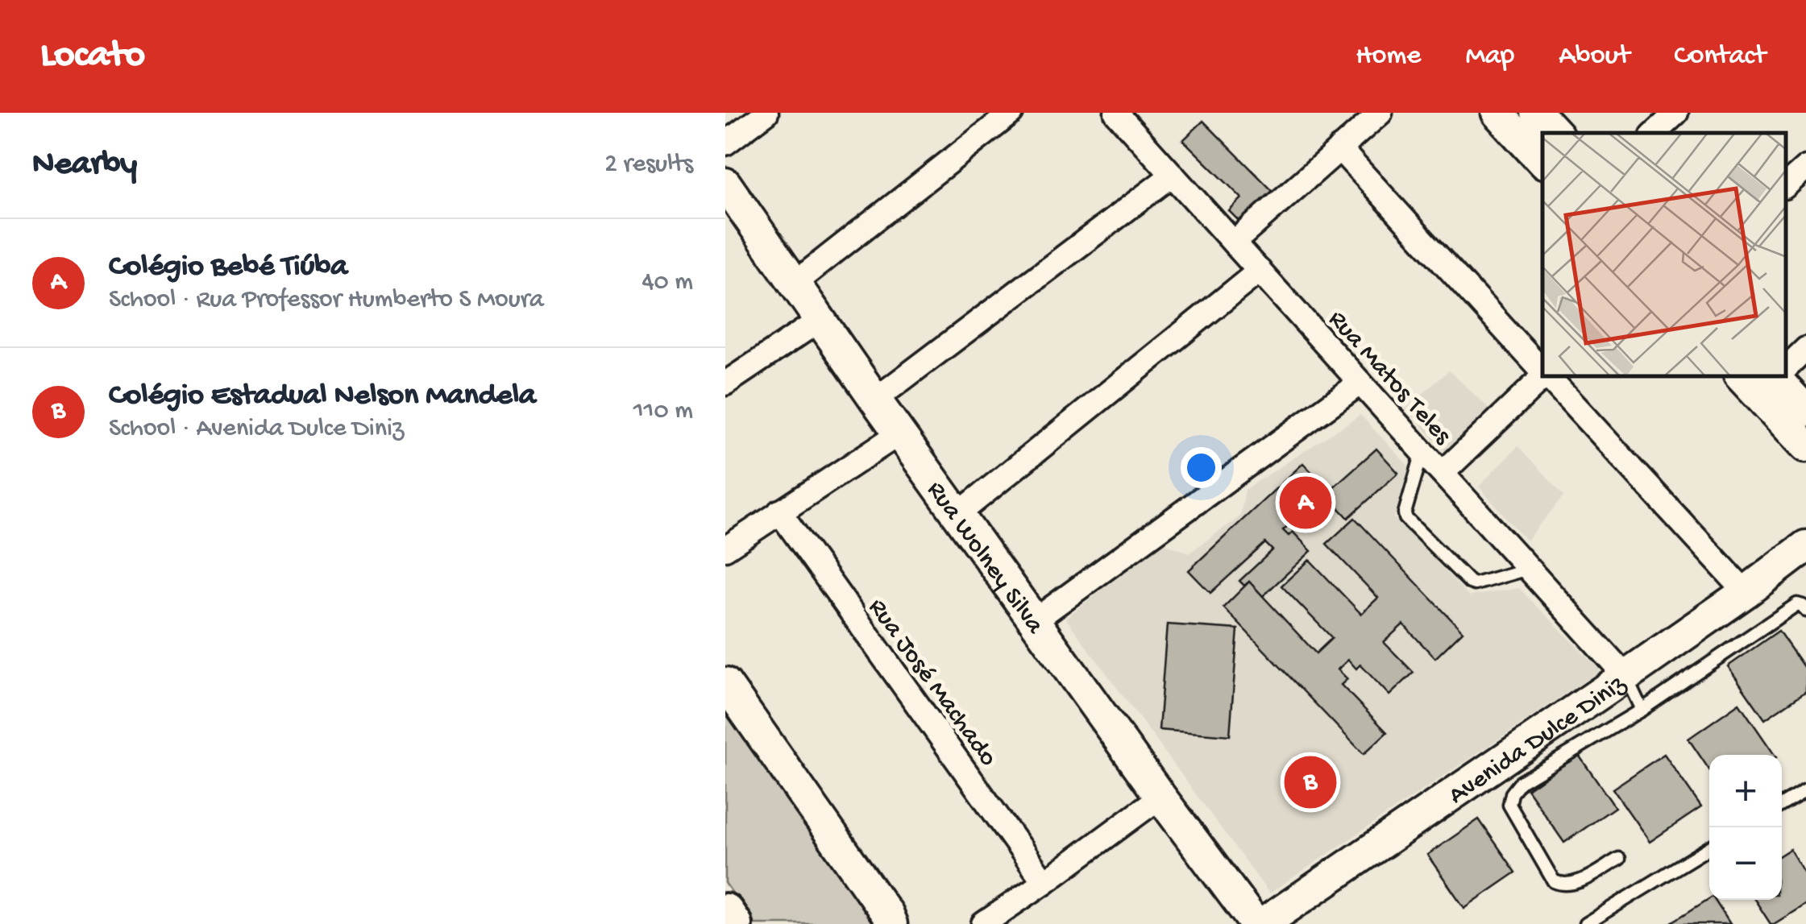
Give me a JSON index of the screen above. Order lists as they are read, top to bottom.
{
  "streets": {
    "street": [
      "Rua Matos Teles",
      "Rua Wolney Silva",
      "Rua José Machado",
      "Avenida Dulce Diniz"
    ]
  },
  "crossings": [
    ["Rua Matos Teles", "Avenida Dulce Diniz"]
  ],
  "page": {
    "header": "Locato",
    "nav": [
      "Home",
      "Map",
      "About",
      "Contact"
    ],
    "heading": ["Nearby", "2 results"],
    "list": [
      {
        "mark": "A",
        "name": "Colégio Bebé Tiúba",
        "note": "School · Rua Professor Humberto S Moura",
        "value": "40 m"
      },
      {
        "mark": "B",
        "name": "Colégio Estadual Nelson Mandela",
        "note": "School · Avenida Dulce Diniz",
        "value": "110 m"
      }
    ],
    "pins": ["A", "B"],
    "map_buttons": ["+", "−"]
  }
}
